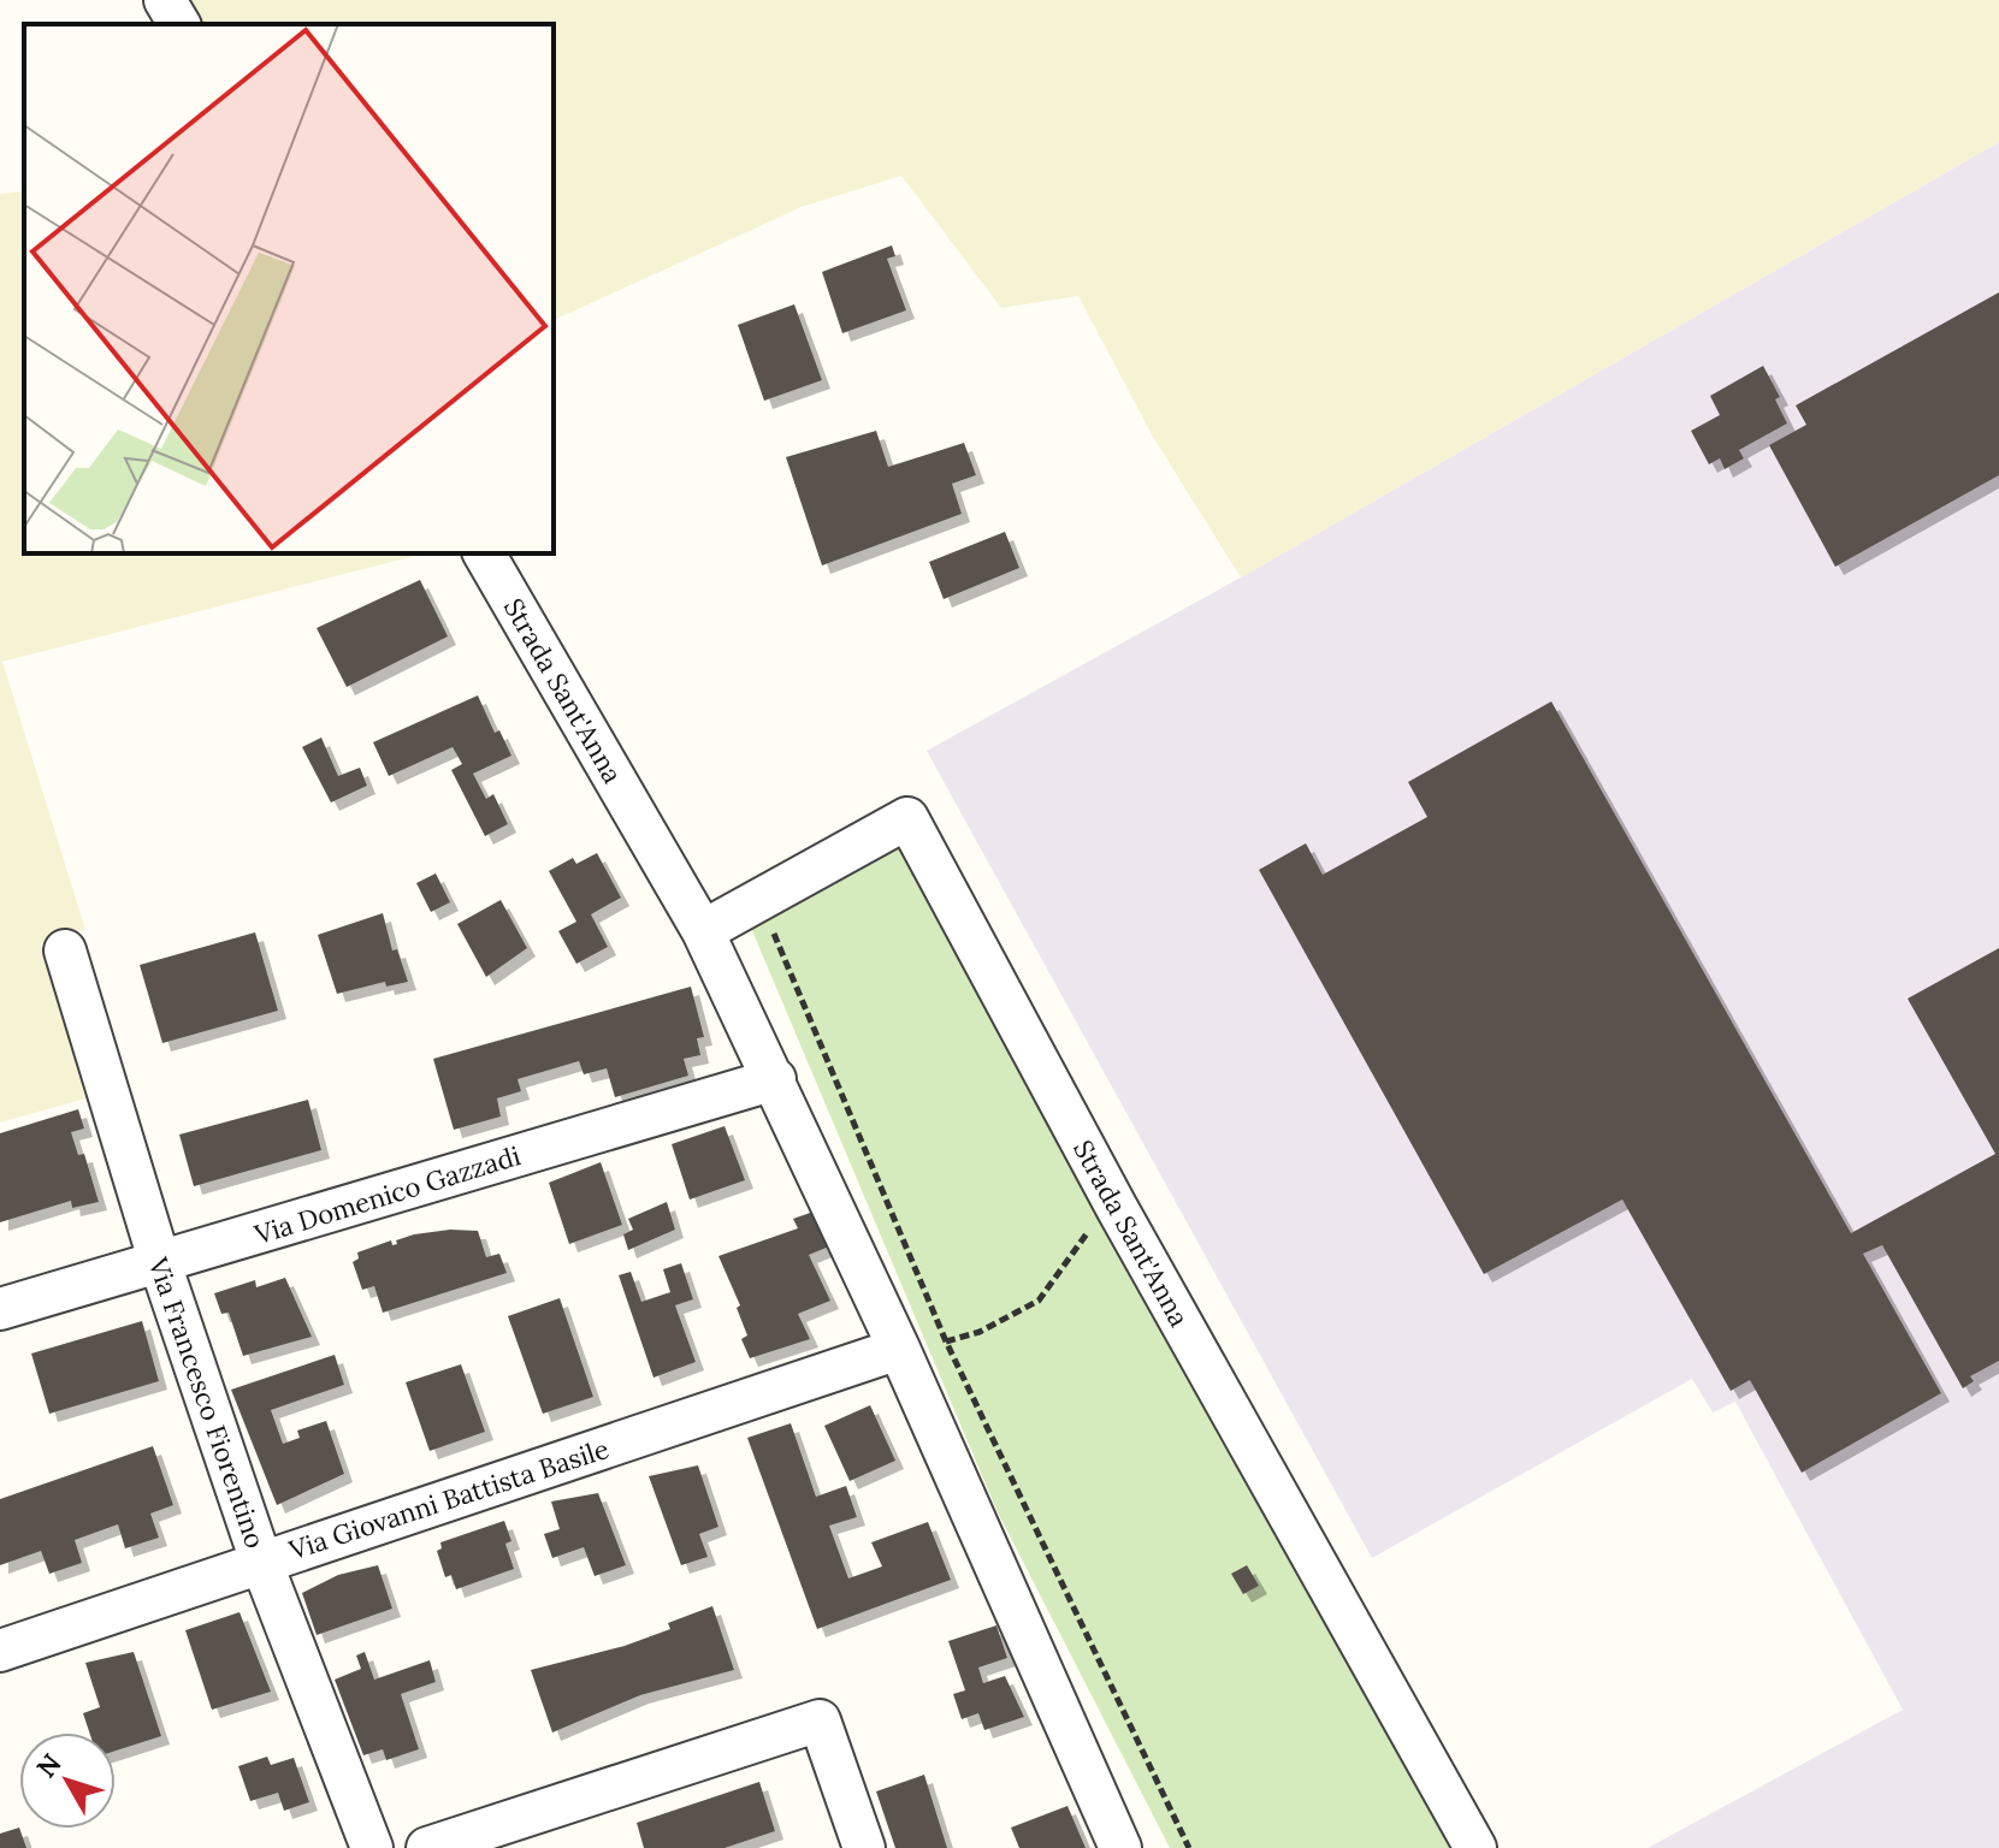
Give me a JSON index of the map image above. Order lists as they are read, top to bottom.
{
  "streets": {
    "street": [
      "Strada Sant'Anna",
      "Via Domenico Gazzadi",
      "Via Francesco Fiorentino",
      "Via Giovanni Battista Basile"
    ]
  },
  "crossings": [
    ["Strada Sant'Anna", "Via Domenico Gazzadi"],
    ["Strada Sant'Anna", "Via Giovanni Battista Basile"],
    ["Via Domenico Gazzadi", "Via Francesco Fiorentino"],
    ["Via Francesco Fiorentino", "Via Giovanni Battista Basile"]
  ],
  "north": "top left"
}
